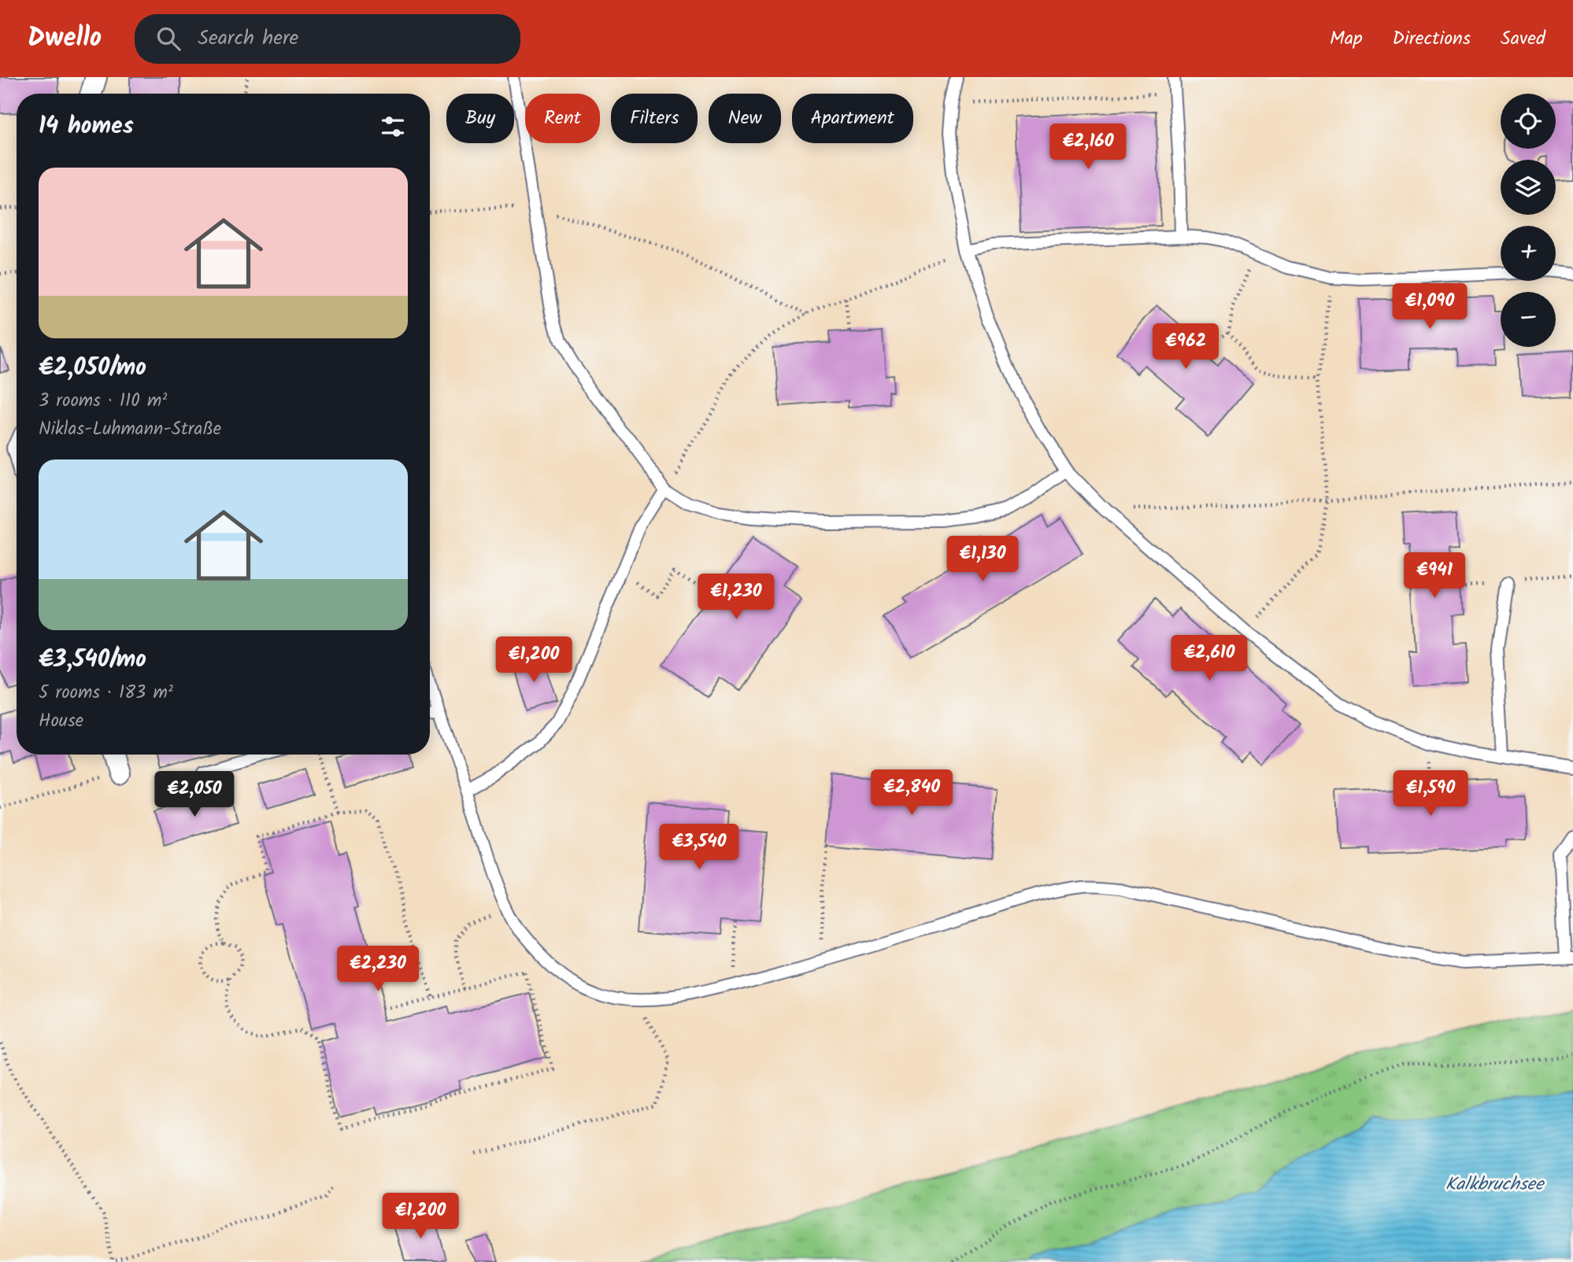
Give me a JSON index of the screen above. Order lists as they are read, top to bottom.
{
  "water": ["Kalkbruchsee"],
  "page": {
    "header": "Dwello",
    "search": "Search here",
    "nav": ["Map", "Directions", "Saved"],
    "map_buttons": ["+", "−"],
    "chip": [
      "Buy",
      "Rent",
      "Filters",
      "New",
      "Apartment"
    ],
    "heading": "14 homes",
    "price": [
      "€2,160",
      "€1,090",
      "€962",
      "€1,130",
      "€941",
      "€1,230",
      "€2,610",
      "€1,200",
      "€2,840",
      "€1,590",
      "€2,050",
      "€3,540",
      "€2,230",
      "€1,200"
    ],
    "list": [
      {
        "name": "€2,050/mo",
        "note": "3 rooms · 110 m² · Niklas-Luhmann-Straße"
      },
      {
        "name": "€3,540/mo",
        "note": "5 rooms · 183 m² · House"
      }
    ]
  }
}
